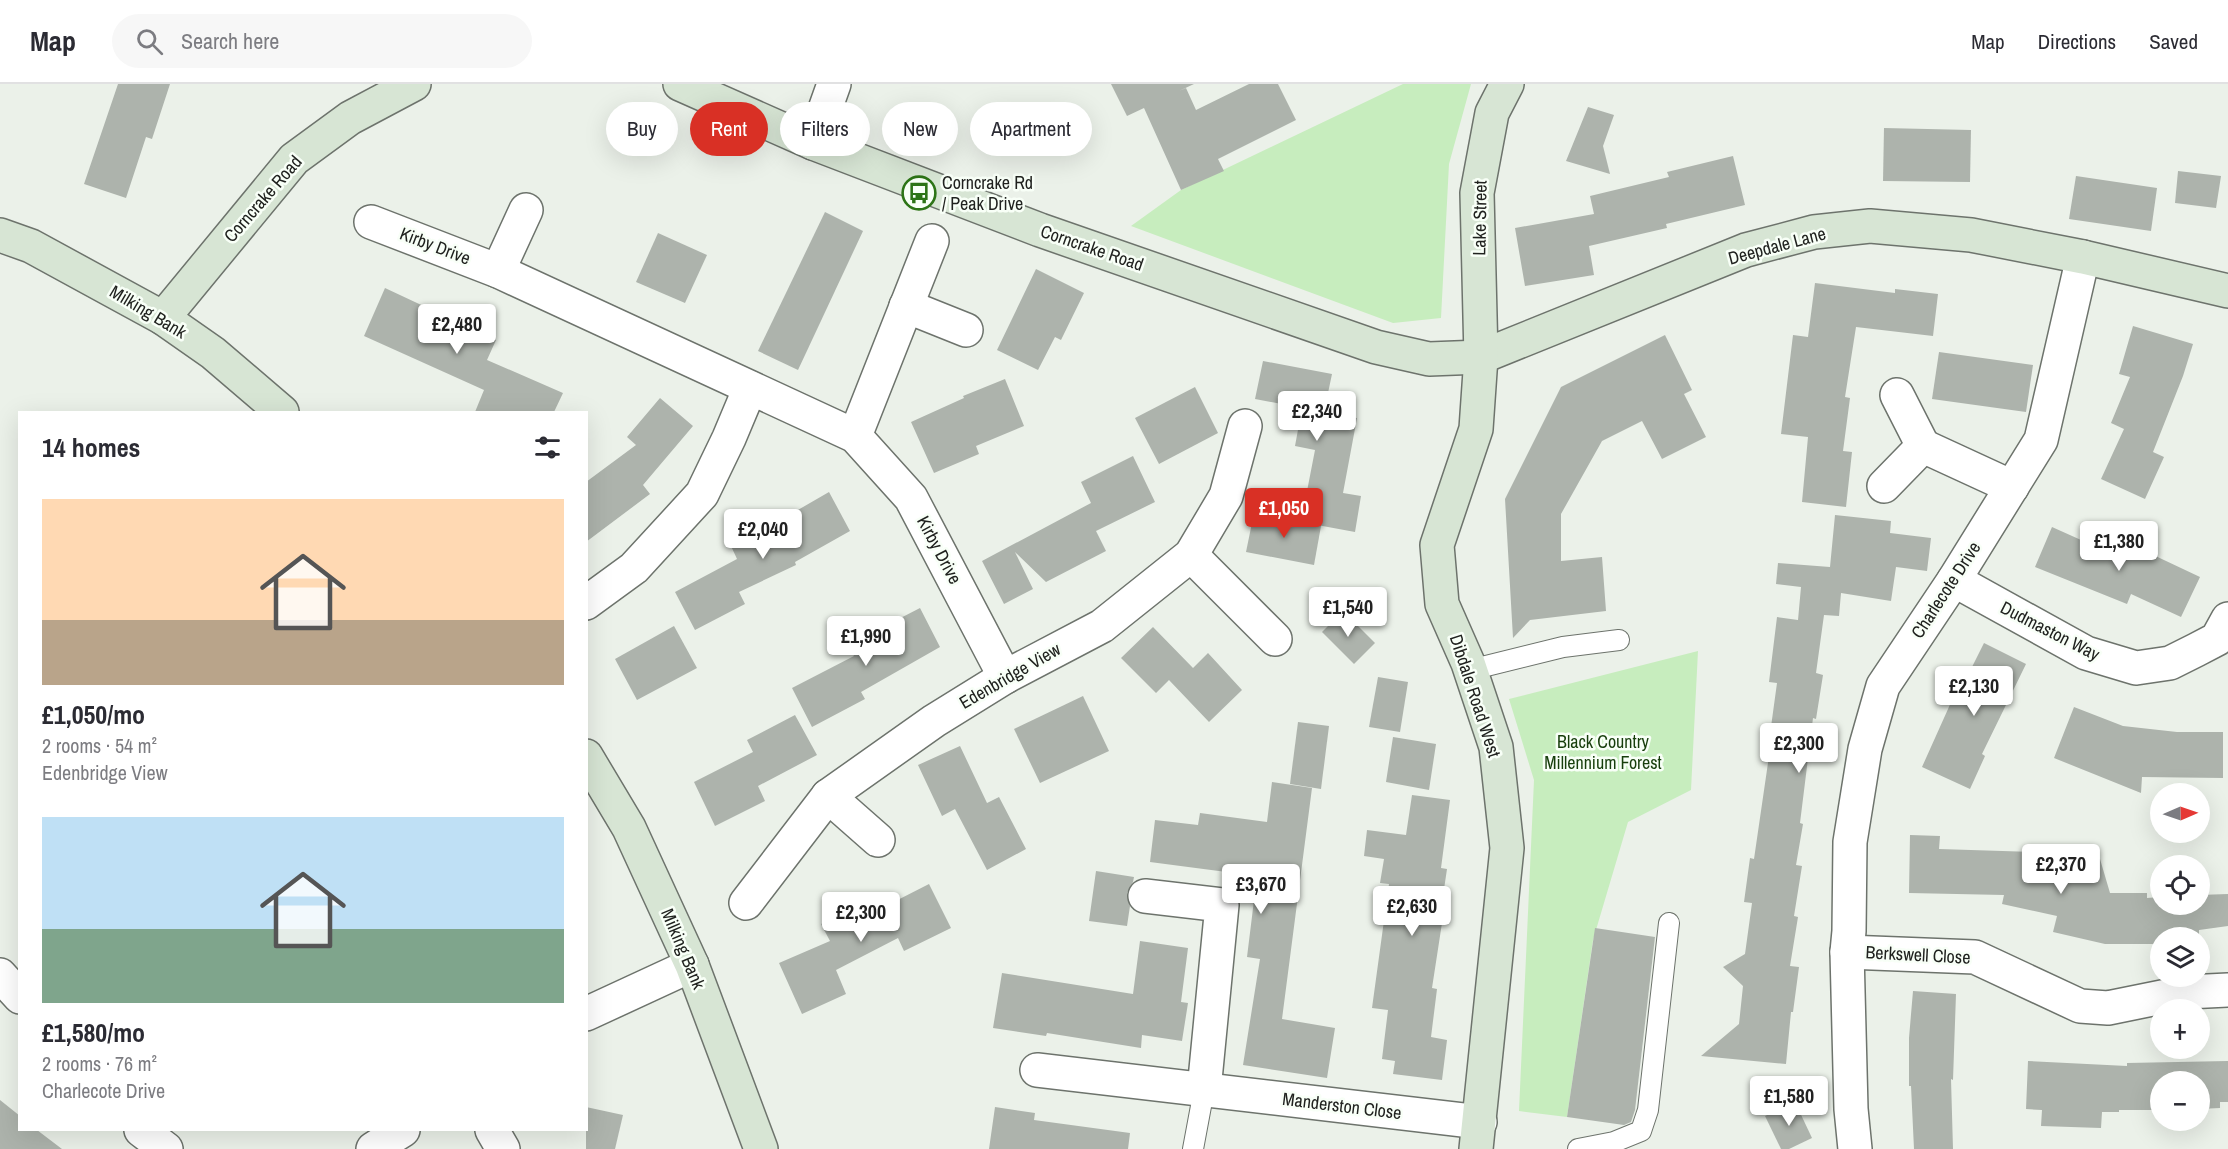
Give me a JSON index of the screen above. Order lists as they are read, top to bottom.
{
  "streets": {
    "street": [
      "Corncrake Road",
      "Lake Street",
      "Kirby Drive",
      "Deepdale Lane",
      "Milking Bank",
      "Charlecote Drive",
      "Dudmaston Way",
      "Edenbridge View",
      "Dibdale Road West",
      "Berkswell Close",
      "Manderston Close"
    ]
  },
  "crossings": [
    ["Corncrake Road", "Lake Street"],
    ["Corncrake Road", "Deepdale Lane"],
    ["Corncrake Road", "Milking Bank"],
    ["Corncrake Road", "Dibdale Road West"],
    ["Lake Street", "Deepdale Lane"],
    ["Lake Street", "Dibdale Road West"],
    ["Kirby Drive", "Edenbridge View"],
    ["Deepdale Lane", "Charlecote Drive"],
    ["Deepdale Lane", "Dibdale Road West"],
    ["Charlecote Drive", "Dudmaston Way"],
    ["Charlecote Drive", "Berkswell Close"],
    ["Dibdale Road West", "Manderston Close"]
  ],
  "parks": ["Black Country Millennium Forest"],
  "places": {
    "bus stop": ["Corncrake Rd / Peak Drive"]
  },
  "north": "right",
  "page": {
    "header": "Map",
    "search": "Search here",
    "nav": ["Map", "Directions", "Saved"],
    "chip": [
      "Buy",
      "Rent",
      "Filters",
      "New",
      "Apartment"
    ],
    "price": [
      "£2,480",
      "£2,340",
      "£1,050",
      "£2,040",
      "£1,380",
      "£1,540",
      "£1,990",
      "£2,130",
      "£2,300",
      "£2,370",
      "£3,670",
      "£2,630",
      "£2,300",
      "£1,580"
    ],
    "heading": "14 homes",
    "list": [
      {
        "name": "£1,050/mo",
        "note": "2 rooms · 54 m² · Edenbridge View"
      },
      {
        "name": "£1,580/mo",
        "note": "2 rooms · 76 m² · Charlecote Drive"
      }
    ],
    "map_buttons": ["+", "−"]
  }
}
